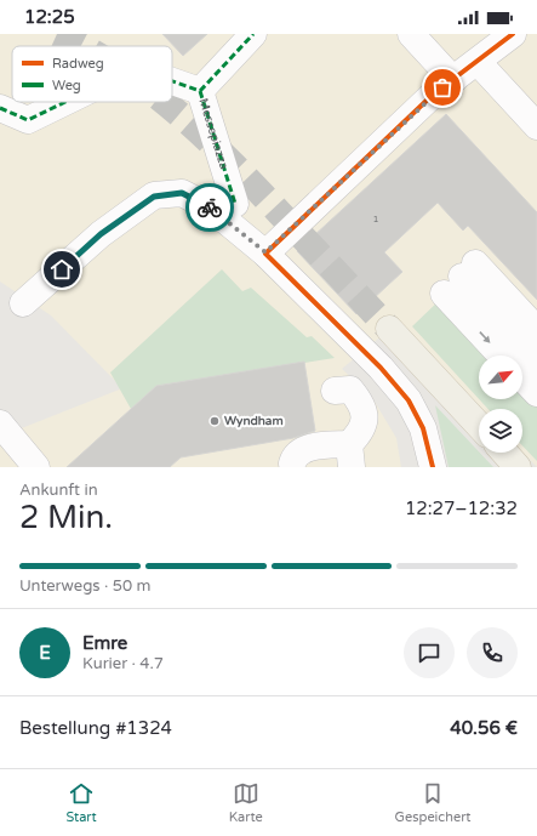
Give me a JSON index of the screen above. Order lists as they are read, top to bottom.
{
  "streets": {
    "street": ["Messepiazza"]
  },
  "places": ["Wyndham"],
  "house_numbers": ["1"],
  "legend": ["Radweg", "Weg"],
  "north": "top right",
  "page": {
    "status": "12:25",
    "heading": ["2 Min.", "Ankunft in", "12:27–12:32"],
    "panel": [
      "Emre",
      "Kurier · 4.7",
      "Bestellung #1324",
      "40.56 €"
    ],
    "bar": "Unterwegs · 50 m",
    "round": "E",
    "tabs": ["Start", "Karte", "Gespeichert"]
  }
}
